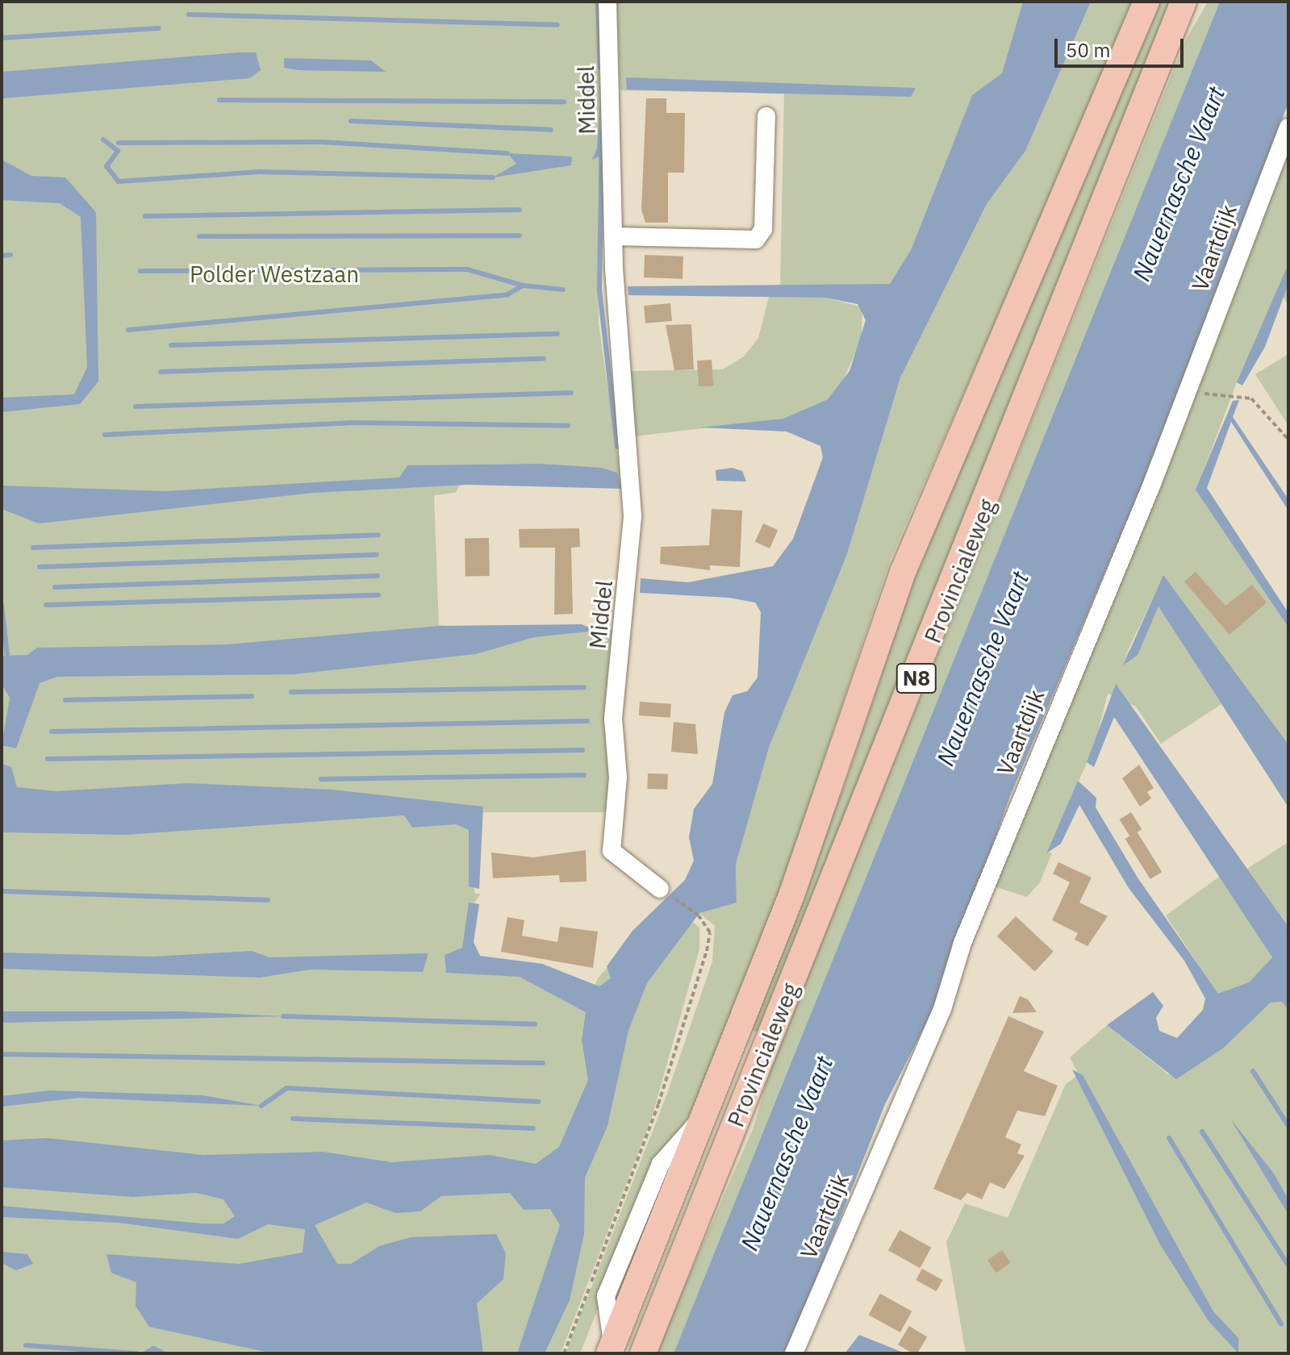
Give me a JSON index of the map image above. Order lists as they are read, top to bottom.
{
  "streets": {
    "highway": ["Provincialeweg", "N8"],
    "street": ["Middel", "Vaartdijk"]
  },
  "water": ["Nauernasche Vaart"],
  "parks": ["Polder Westzaan"],
  "scale_bar": "50 m"
}
